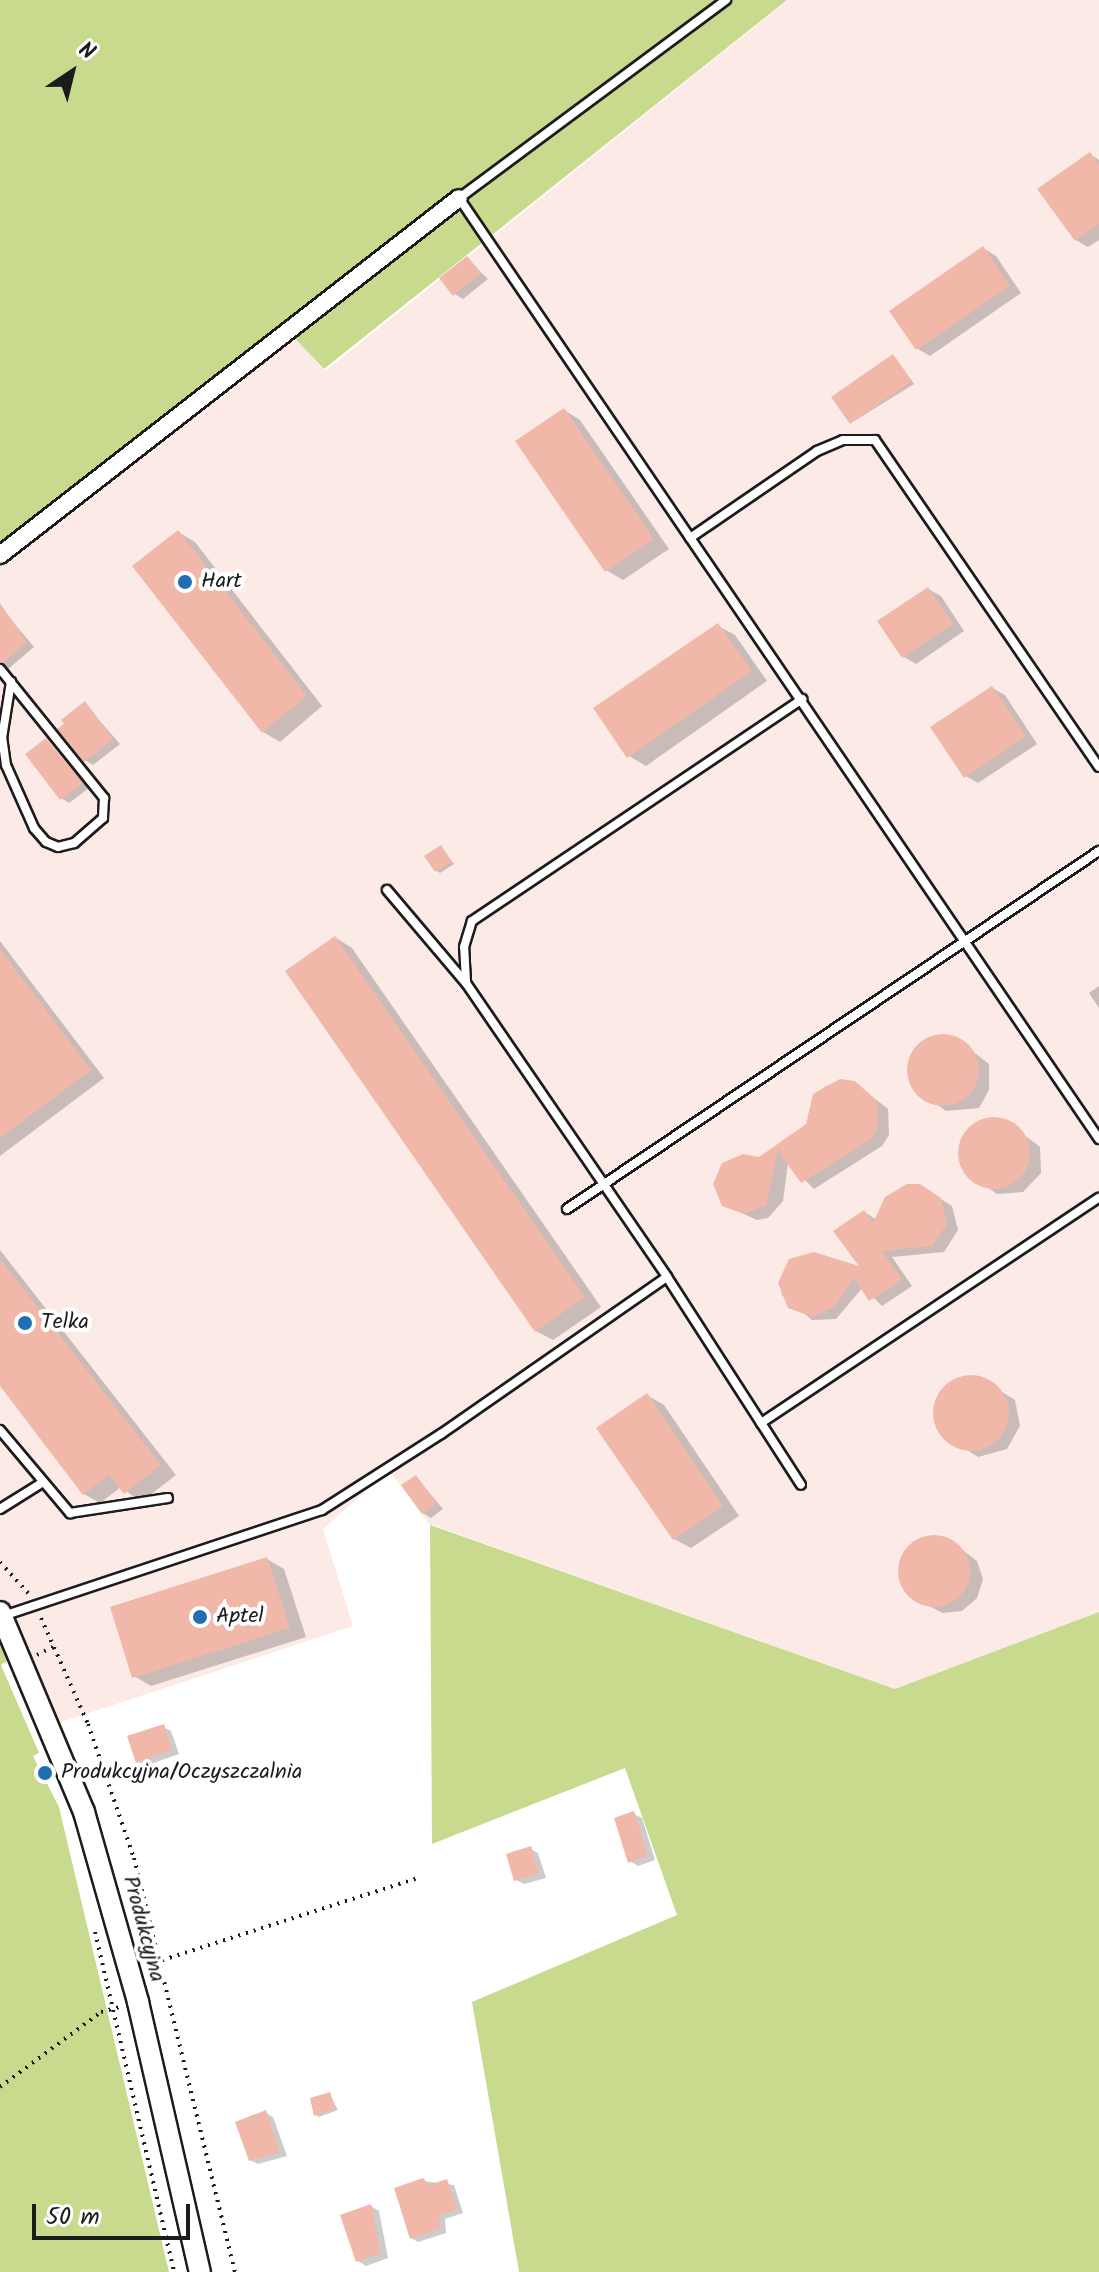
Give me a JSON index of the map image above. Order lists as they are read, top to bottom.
{
  "streets": {
    "street": ["Produkcyjna"]
  },
  "places": [
    "Hart",
    "Telka",
    "Aptel",
    "Produkcyjna/Oczyszczalnia"
  ],
  "scale_bar": "50 m",
  "north": "top right"
}
